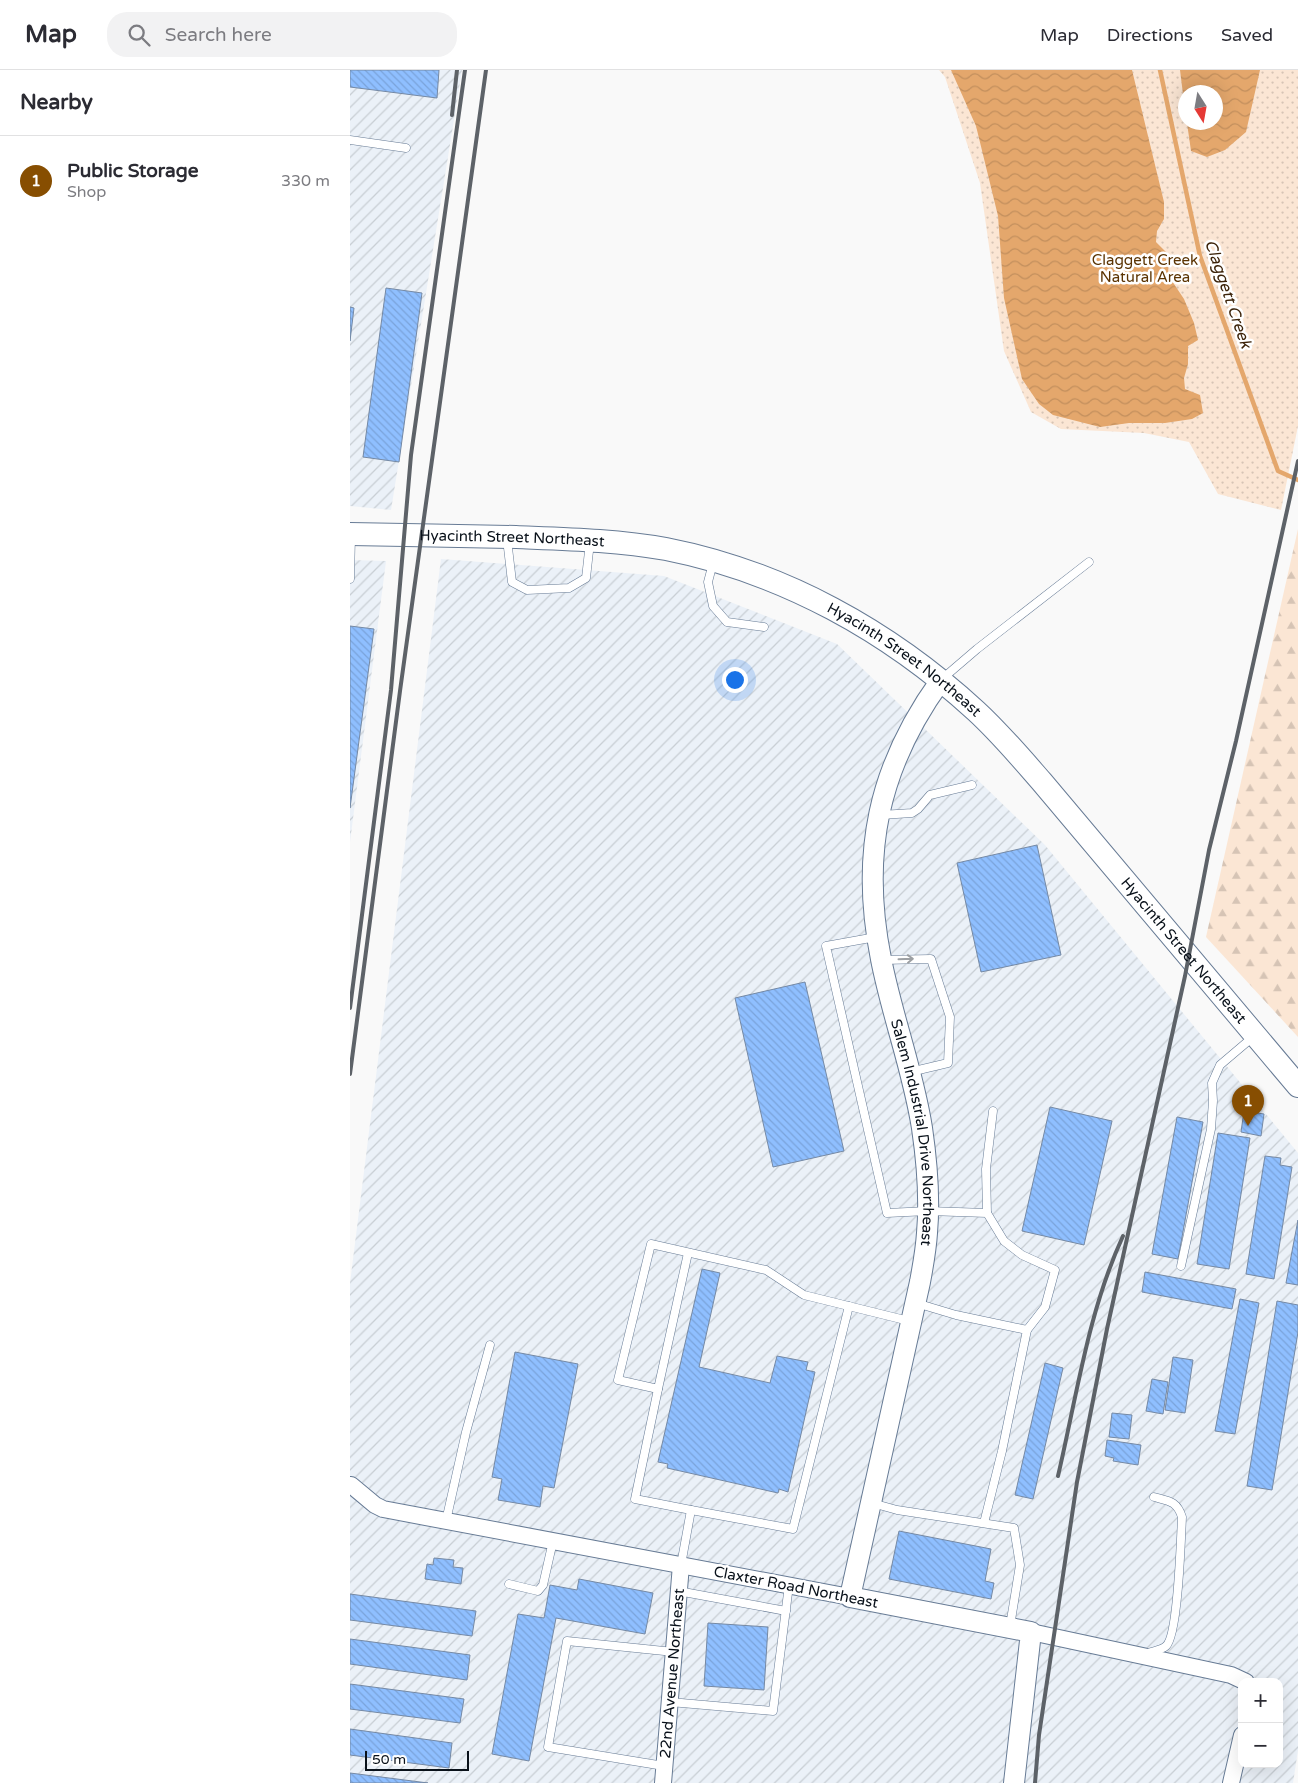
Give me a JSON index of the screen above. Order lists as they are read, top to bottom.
{
  "streets": {
    "main road": ["Hyacinth Street Northeast"],
    "street": ["Salem Industrial Drive Northeast", "Claxter Road Northeast", "22nd Avenue Northeast"]
  },
  "crossings": [
    ["Hyacinth Street Northeast", "Salem Industrial Drive Northeast"],
    ["Salem Industrial Drive Northeast", "Claxter Road Northeast"],
    ["Claxter Road Northeast", "22nd Avenue Northeast"]
  ],
  "water": ["Claggett Creek"],
  "parks": ["Claggett Creek Natural Area"],
  "scale_bar": "50 m",
  "north": "bottom",
  "page": {
    "header": "Map",
    "search": "Search here",
    "nav": ["Map", "Directions", "Saved"],
    "heading": "Nearby",
    "list": [
      {
        "mark": "1",
        "name": "Public Storage",
        "note": "Shop",
        "value": "330 m"
      }
    ],
    "pins": "1",
    "map_buttons": ["+", "−"],
    "scale": "50 m"
  }
}
